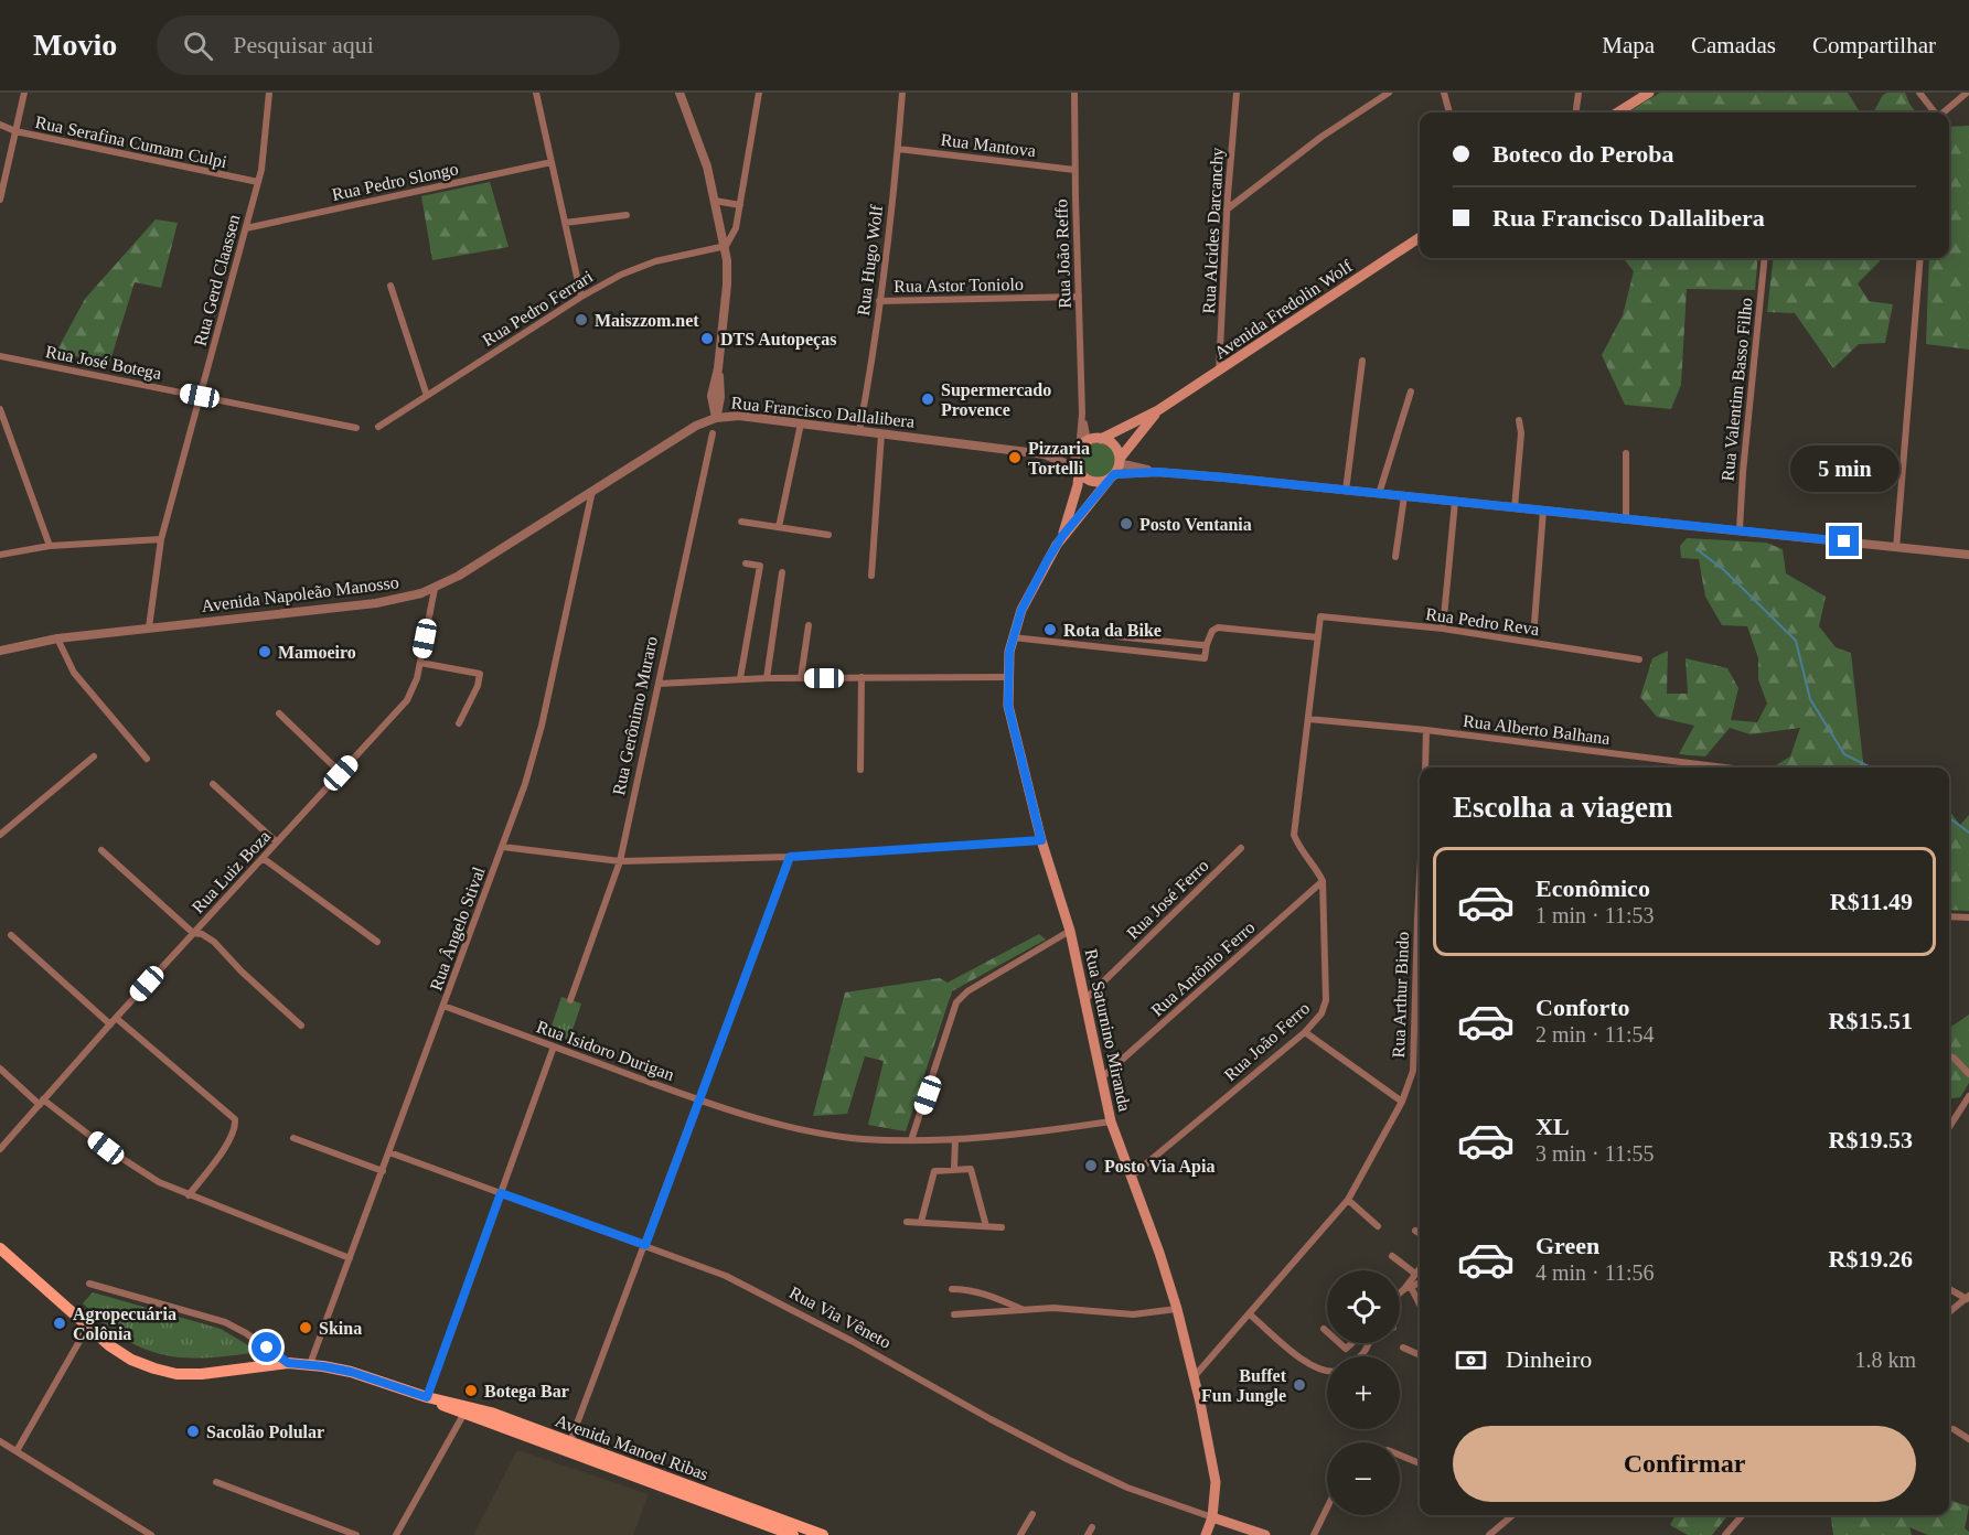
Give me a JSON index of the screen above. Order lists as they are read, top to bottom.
{
  "streets": {
    "main road": [
      "Avenida Fredolin Wolf",
      "Rua Saturnino Miranda",
      "Rua Via Vêneto",
      "Avenida Manoel Ribas"
    ],
    "street": [
      "Rua Serafina Cumam Culpi",
      "Rua Mantova",
      "Rua Pedro Slongo",
      "Rua Alcides Darcanchy",
      "Rua João Reffo",
      "Rua Hugo Wolf",
      "Rua Gerd Claassen",
      "Rua Astor Toniolo",
      "Rua Pedro Ferrari",
      "Rua José Botega",
      "Rua Valentim Basso Filho",
      "Rua Francisco Dallalibera",
      "Avenida Napoleão Manosso",
      "Rua Pedro Reva",
      "Rua Gerônimo Muraro",
      "Rua Alberto Balhana",
      "Rua Luiz Boza",
      "Rua José Ferro",
      "Rua Ângelo Stival",
      "Rua Antônio Ferro",
      "Rua Arthur Bindo",
      "Rua João Ferro",
      "Rua Isidoro Durigan"
    ]
  },
  "crossings": [
    ["Rua Serafina Cumam Culpi", "Rua Gerd Claassen"],
    ["Rua Mantova", "Rua João Reffo"],
    ["Rua Mantova", "Rua Hugo Wolf"],
    ["Rua Pedro Slongo", "Rua Gerd Claassen"],
    ["Rua Alcides Darcanchy", "Avenida Fredolin Wolf"],
    ["Rua João Reffo", "Rua Astor Toniolo"],
    ["Rua João Reffo", "Avenida Fredolin Wolf"],
    ["Rua João Reffo", "Rua Francisco Dallalibera"],
    ["Rua João Reffo", "Rua Saturnino Miranda"],
    ["Rua Hugo Wolf", "Rua Astor Toniolo"],
    ["Rua Hugo Wolf", "Rua Francisco Dallalibera"],
    ["Rua Gerd Claassen", "Rua José Botega"],
    ["Rua Gerd Claassen", "Avenida Napoleão Manosso"],
    ["Avenida Fredolin Wolf", "Rua Francisco Dallalibera"],
    ["Avenida Fredolin Wolf", "Rua Saturnino Miranda"],
    ["Rua Francisco Dallalibera", "Avenida Napoleão Manosso"],
    ["Rua Francisco Dallalibera", "Rua Saturnino Miranda"],
    ["Avenida Napoleão Manosso", "Rua Luiz Boza"],
    ["Avenida Napoleão Manosso", "Rua Ângelo Stival"],
    ["Rua Alberto Balhana", "Rua Arthur Bindo"],
    ["Rua José Ferro", "Rua Saturnino Miranda"],
    ["Rua Ângelo Stival", "Rua Isidoro Durigan"],
    ["Rua Ângelo Stival", "Rua Via Vêneto"],
    ["Rua Ângelo Stival", "Avenida Manoel Ribas"],
    ["Rua Antônio Ferro", "Rua Saturnino Miranda"],
    ["Rua Antônio Ferro", "Rua João Ferro"],
    ["Rua Arthur Bindo", "Rua Saturnino Miranda"],
    ["Rua Saturnino Miranda", "Rua João Ferro"],
    ["Rua Saturnino Miranda", "Rua Isidoro Durigan"],
    ["Rua Saturnino Miranda", "Rua Via Vêneto"]
  ],
  "places": [
    "Maiszzom.net",
    "DTS Autopeças",
    "Supermercado Provence",
    "Pizzaria Tortelli",
    "Posto Ventania",
    "Rota da Bike",
    "Mamoeiro",
    "Posto Via Apia",
    "Agropecuária Colônia",
    "Skina",
    "Buffet Fun Jungle",
    "Botega Bar",
    "Sacolão Polular"
  ],
  "page": {
    "header": "Movio",
    "search": "Pesquisar aqui",
    "nav": ["Mapa", "Camadas", "Compartilhar"],
    "banner": ["Boteco do Peroba", "Rua Francisco Dallalibera"],
    "bubble": "5 min",
    "heading": "Escolha a viagem",
    "list": [
      {
        "name": "Econômico",
        "note": "1 min · 11:53",
        "value": "R$11.49"
      },
      {
        "name": "Conforto",
        "note": "2 min · 11:54",
        "value": "R$15.51"
      },
      {
        "name": "XL",
        "note": "3 min · 11:55",
        "value": "R$19.53"
      },
      {
        "name": "Green",
        "note": "4 min · 11:56",
        "value": "R$19.26"
      }
    ],
    "map_buttons": ["+", "−"],
    "pay": ["Dinheiro", "1.8 km"],
    "buttons": "Confirmar"
  }
}
